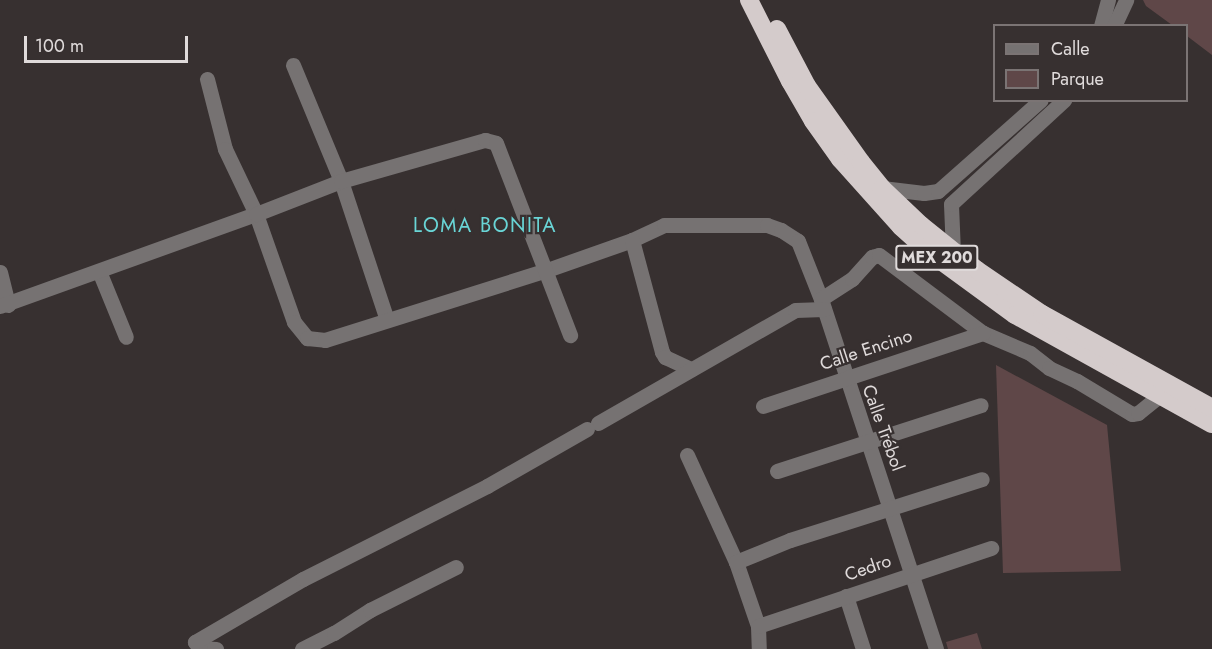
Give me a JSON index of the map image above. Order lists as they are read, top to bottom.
{
  "streets": {
    "highway": ["MEX 200"],
    "street": ["Calle Encino", "Calle Trébol", "Cedro"]
  },
  "crossings": [
    ["Calle Encino", "Calle Trébol"],
    ["Calle Trébol", "Cedro"]
  ],
  "districts": ["LOMA BONITA"],
  "legend": ["Calle", "Parque"],
  "scale_bar": "100 m"
}
